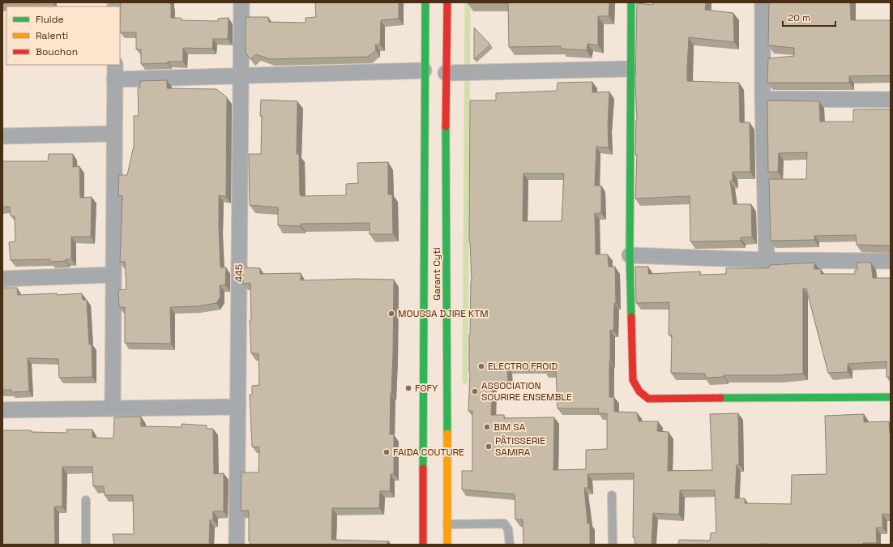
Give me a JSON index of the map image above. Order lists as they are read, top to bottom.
{
  "streets": {
    "main road": ["Garant Cyti"],
    "street": ["445"]
  },
  "places": [
    "MOUSSA DJIRE KTM",
    "ELECTRO FROID",
    "FOFY",
    "ASSOCIATION SOURIRE ENSEMBLE",
    "BIM SA",
    "PÂTISSERIE SAMIRA",
    "FAIDA COUTURE"
  ],
  "legend": ["Fluide", "Ralenti", "Bouchon"],
  "scale_bar": "20 m"
}
